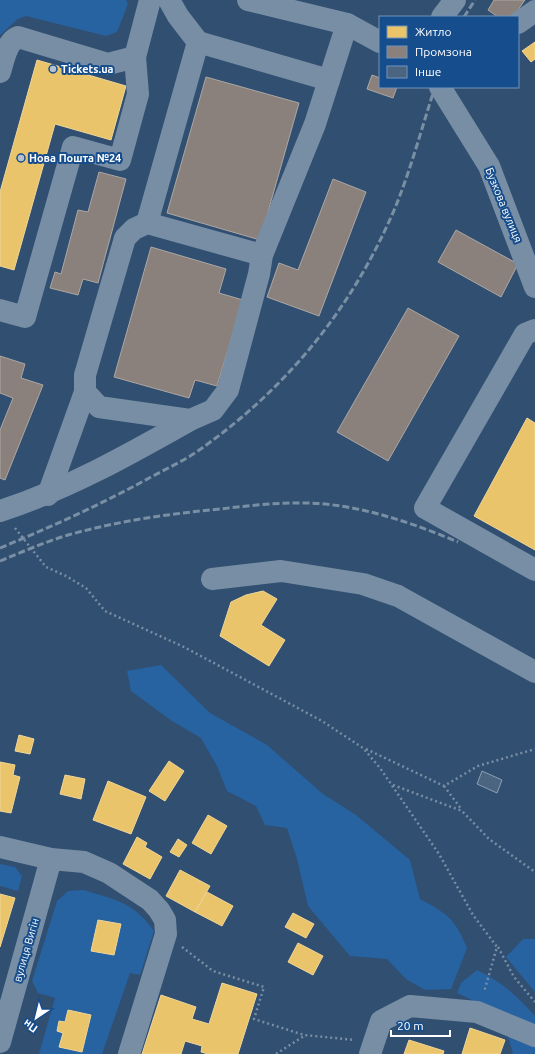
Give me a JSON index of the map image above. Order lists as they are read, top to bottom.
{
  "streets": {
    "street": ["Бузкова вулиця", "вулиця Вигін"]
  },
  "places": ["Tickets.ua", "Нова Пошта №24"],
  "legend": ["Житло", "Промзона", "Інше"],
  "scale_bar": "20 m",
  "north": "bottom left"
}
